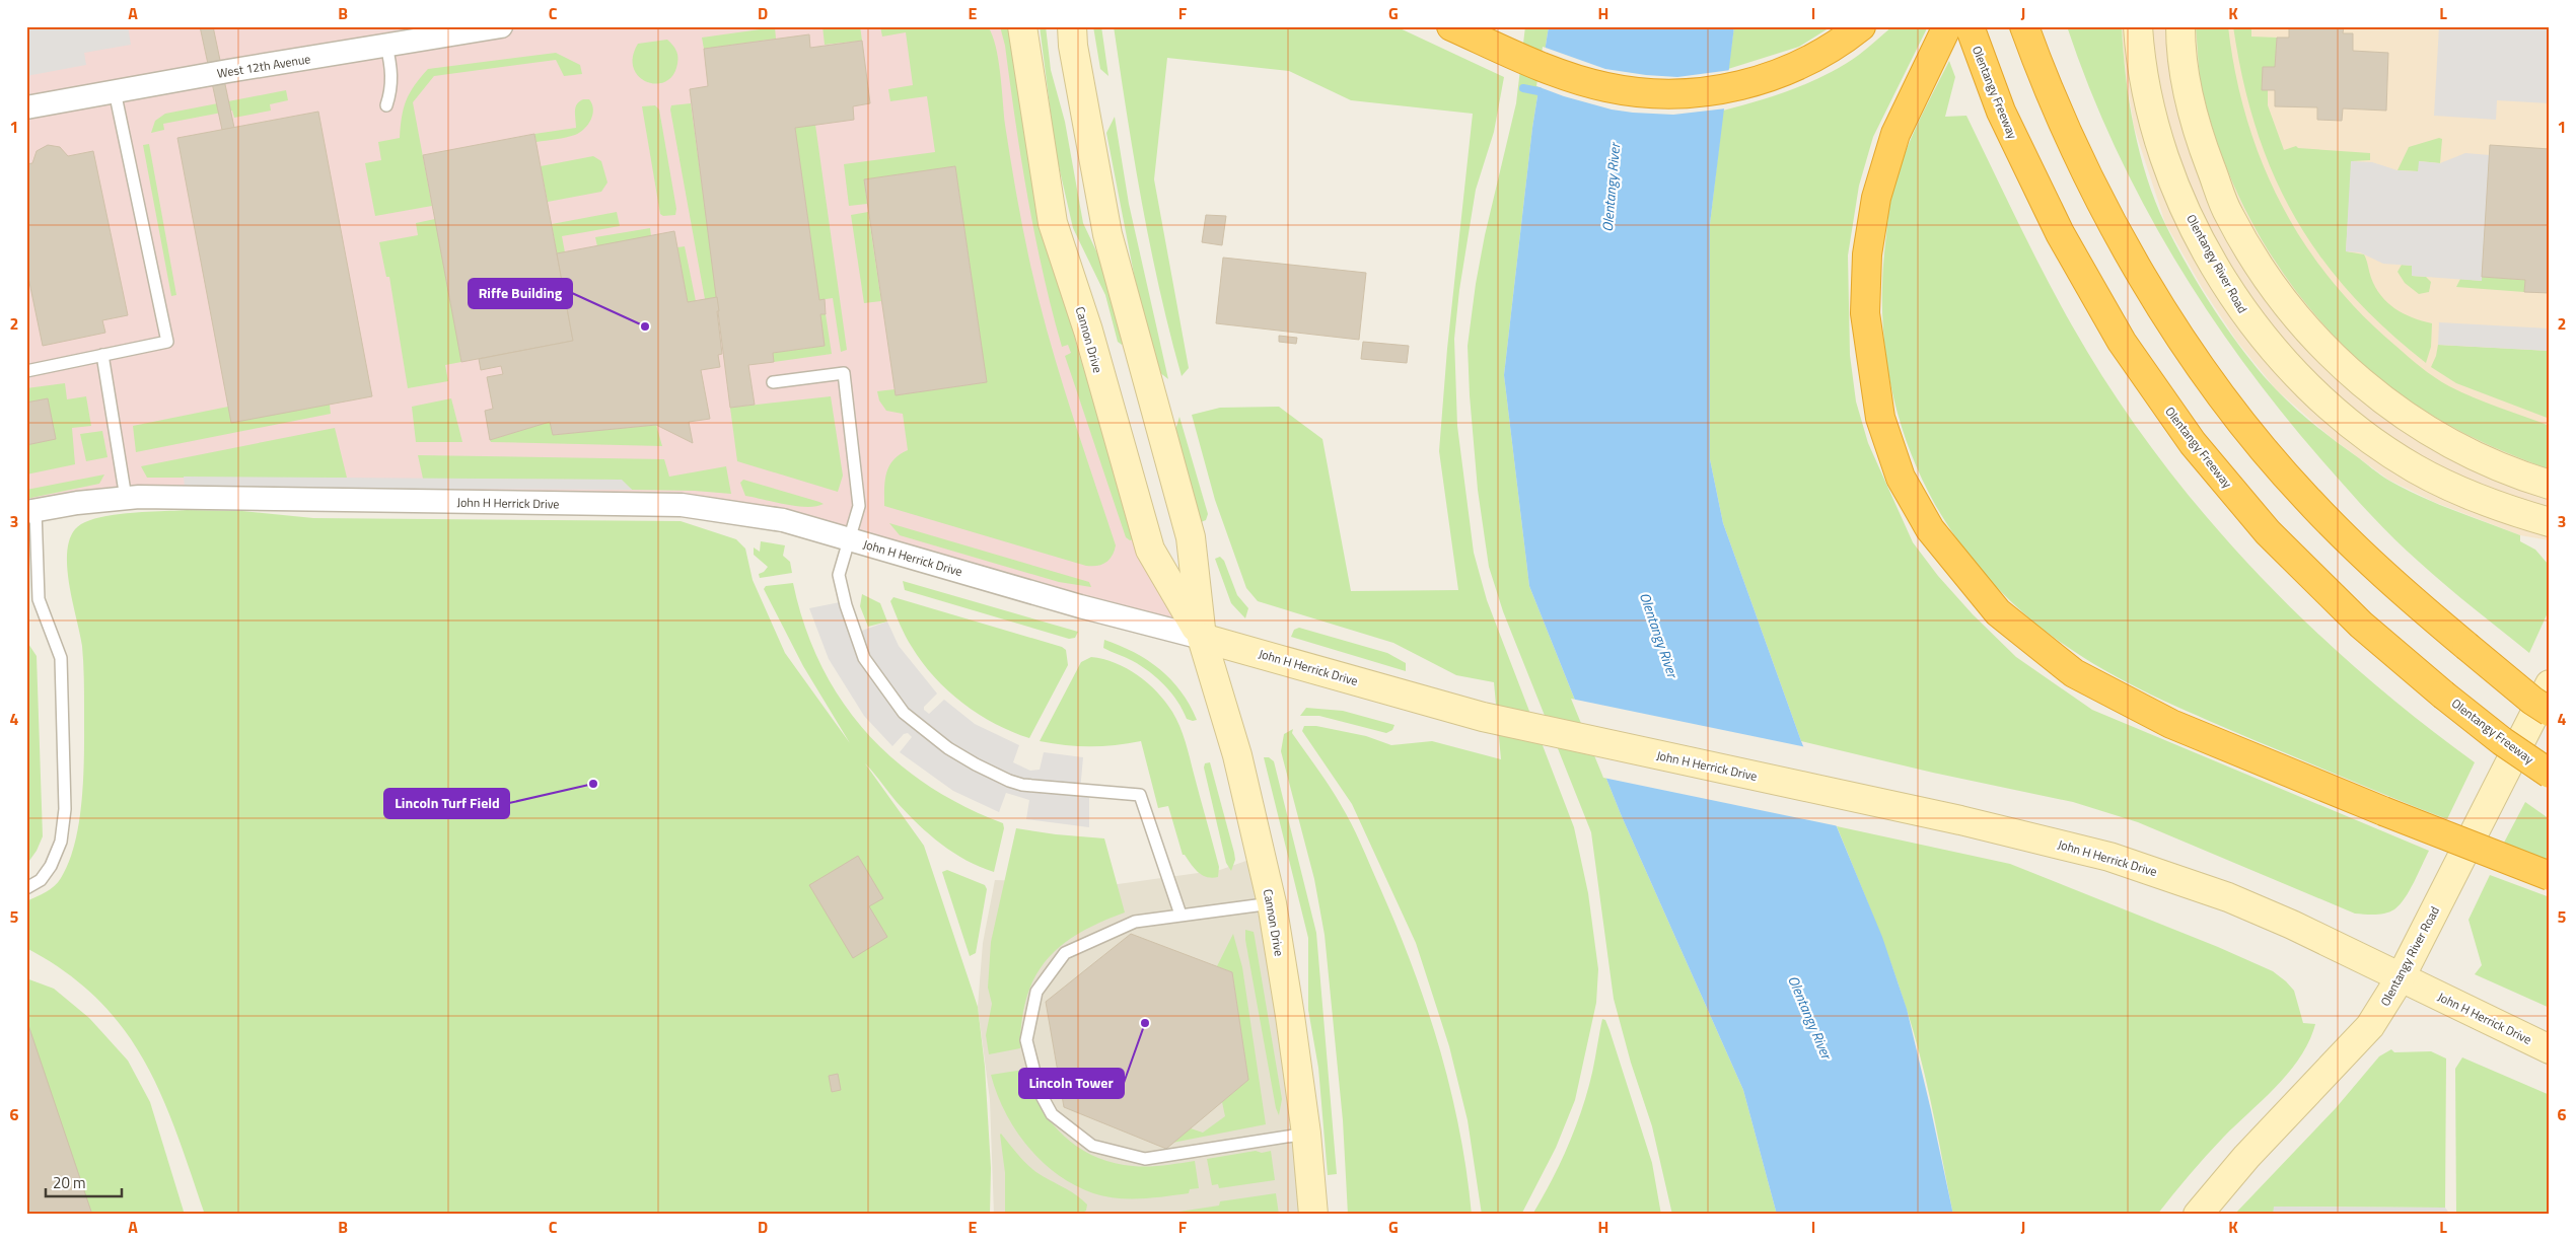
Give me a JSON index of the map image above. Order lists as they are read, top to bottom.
{
  "streets": {
    "highway": ["Olentangy Freeway"],
    "street": [
      "West 12th Avenue",
      "Olentangy River Road",
      "Cannon Drive",
      "John H Herrick Drive"
    ]
  },
  "crossings": [
    ["Olentangy River Road", "John H Herrick Drive"],
    ["Cannon Drive", "John H Herrick Drive"]
  ],
  "water": ["Olentangy River"],
  "places": ["Riffe Building", "Lincoln Turf Field", "Lincoln Tower"],
  "scale_bar": "20 m",
  "grid": {
    "columns": [
      "A",
      "B",
      "C",
      "D",
      "E",
      "F",
      "G",
      "H",
      "I",
      "J",
      "K",
      "L"
    ],
    "rows": [
      "1",
      "2",
      "3",
      "4",
      "5",
      "6"
    ]
  }
}
